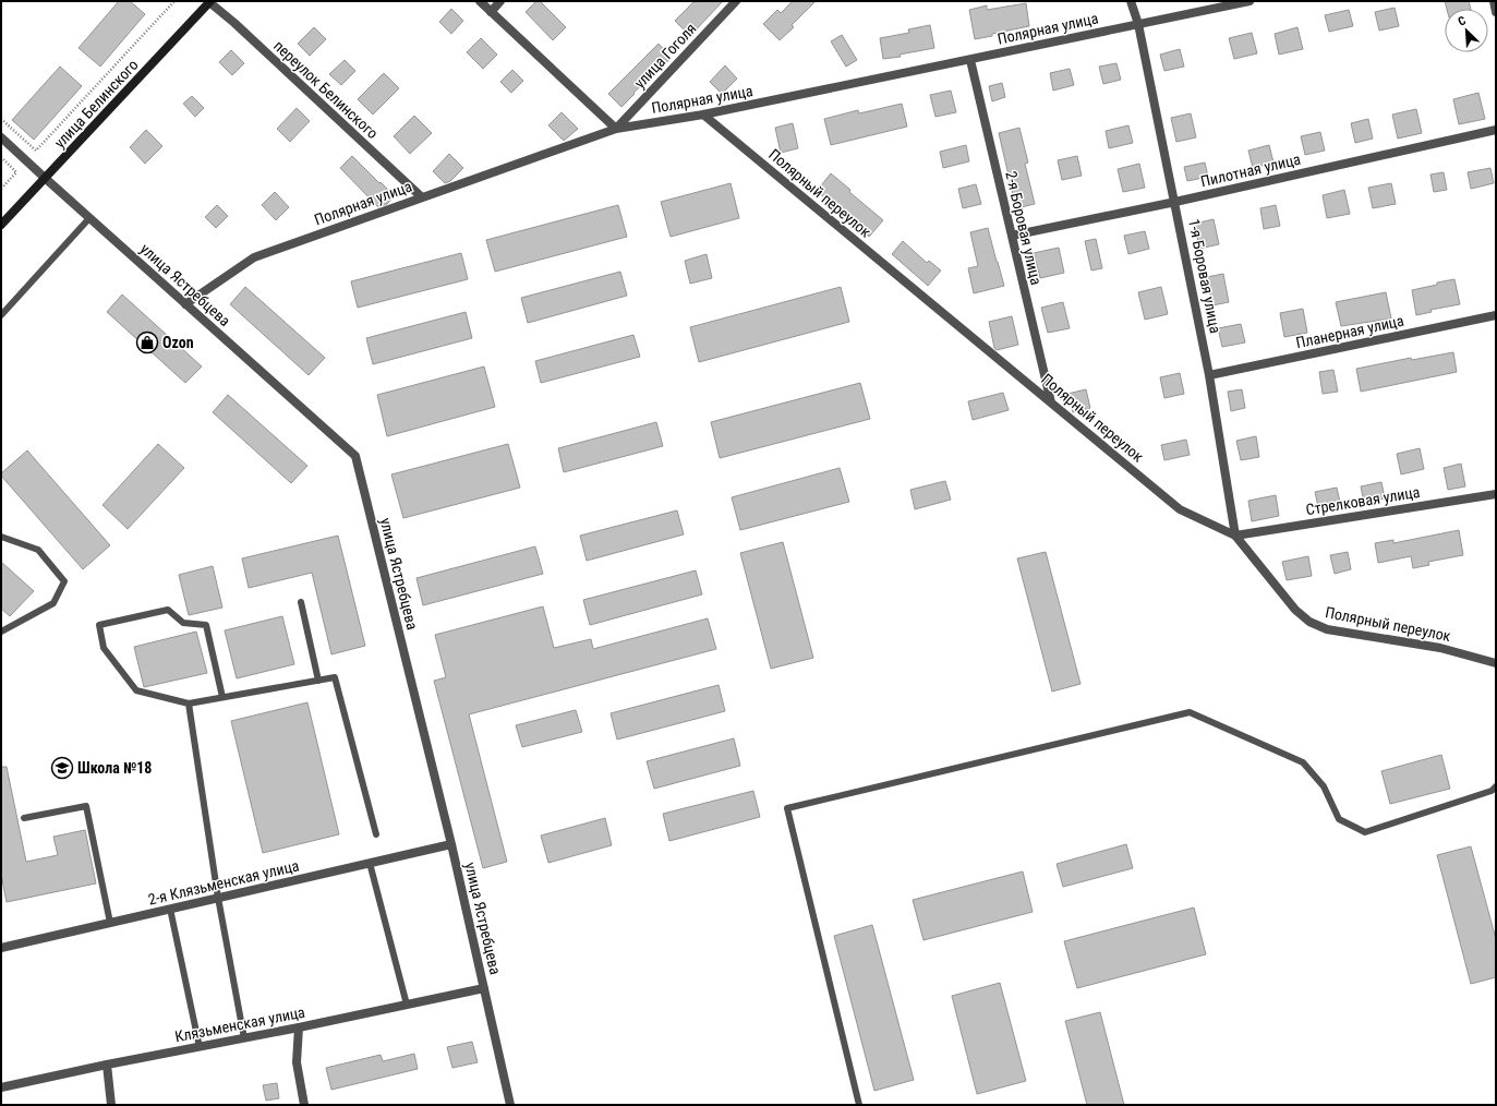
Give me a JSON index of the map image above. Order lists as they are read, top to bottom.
{
  "streets": {
    "main road": ["улица Белинского"],
    "street": [
      "Полярная улица",
      "улица Гоголя",
      "переулок Белинского",
      "Пилотная улица",
      "Полярный переулок",
      "2-я Боровая улица",
      "1-я Боровая улица",
      "улица Ястребцева",
      "Планерная улица",
      "Стрелковая улица",
      "2-я Клязьменская улица",
      "Клязьменская улица"
    ]
  },
  "crossings": [
    ["Полярная улица", "улица Гоголя"],
    ["Полярная улица", "переулок Белинского"],
    ["Полярная улица", "Полярный переулок"],
    ["Полярная улица", "2-я Боровая улица"],
    ["Полярная улица", "1-я Боровая улица"],
    ["Полярная улица", "улица Ястребцева"],
    ["переулок Белинского", "улица Белинского"],
    ["улица Белинского", "улица Ястребцева"],
    ["Пилотная улица", "2-я Боровая улица"],
    ["Пилотная улица", "1-я Боровая улица"],
    ["Полярный переулок", "2-я Боровая улица"],
    ["Полярный переулок", "1-я Боровая улица"],
    ["Полярный переулок", "Стрелковая улица"],
    ["1-я Боровая улица", "Планерная улица"],
    ["1-я Боровая улица", "Стрелковая улица"],
    ["улица Ястребцева", "2-я Клязьменская улица"],
    ["улица Ястребцева", "Клязьменская улица"]
  ],
  "places": {
    "shop": ["Ozon"],
    "school or university": ["Школа №18"]
  },
  "north": "top left"
}
